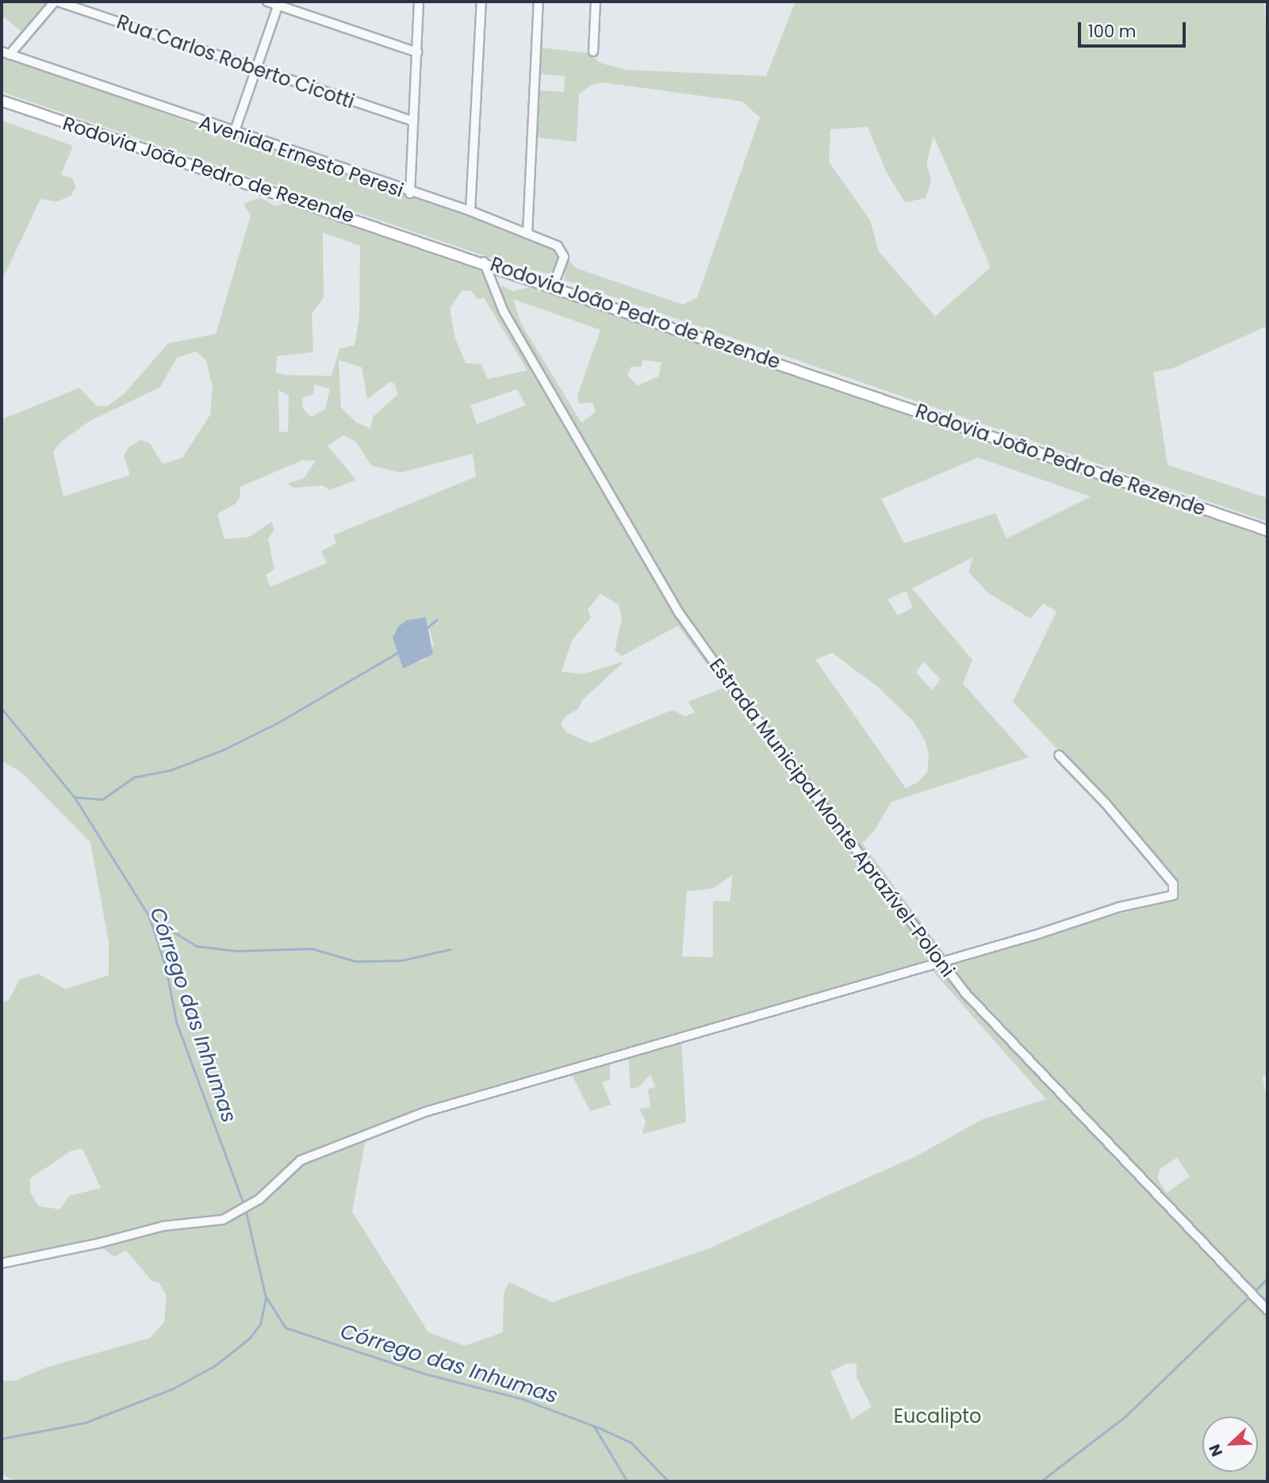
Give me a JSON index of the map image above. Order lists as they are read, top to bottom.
{
  "streets": {
    "main road": ["Rodovia João Pedro de Rezende"],
    "street": ["Rua Carlos Roberto Cicotti", "Avenida Ernesto Peresi", "Estrada Municipal Monte Aprazível-Poloni"]
  },
  "crossings": [
    ["Avenida Ernesto Peresi", "Rodovia João Pedro de Rezende"],
    ["Rodovia João Pedro de Rezende", "Estrada Municipal Monte Aprazível-Poloni"]
  ],
  "water": ["Córrego das Inhumas"],
  "parks": ["Eucalipto"],
  "scale_bar": "100 m",
  "north": "bottom left"
}
